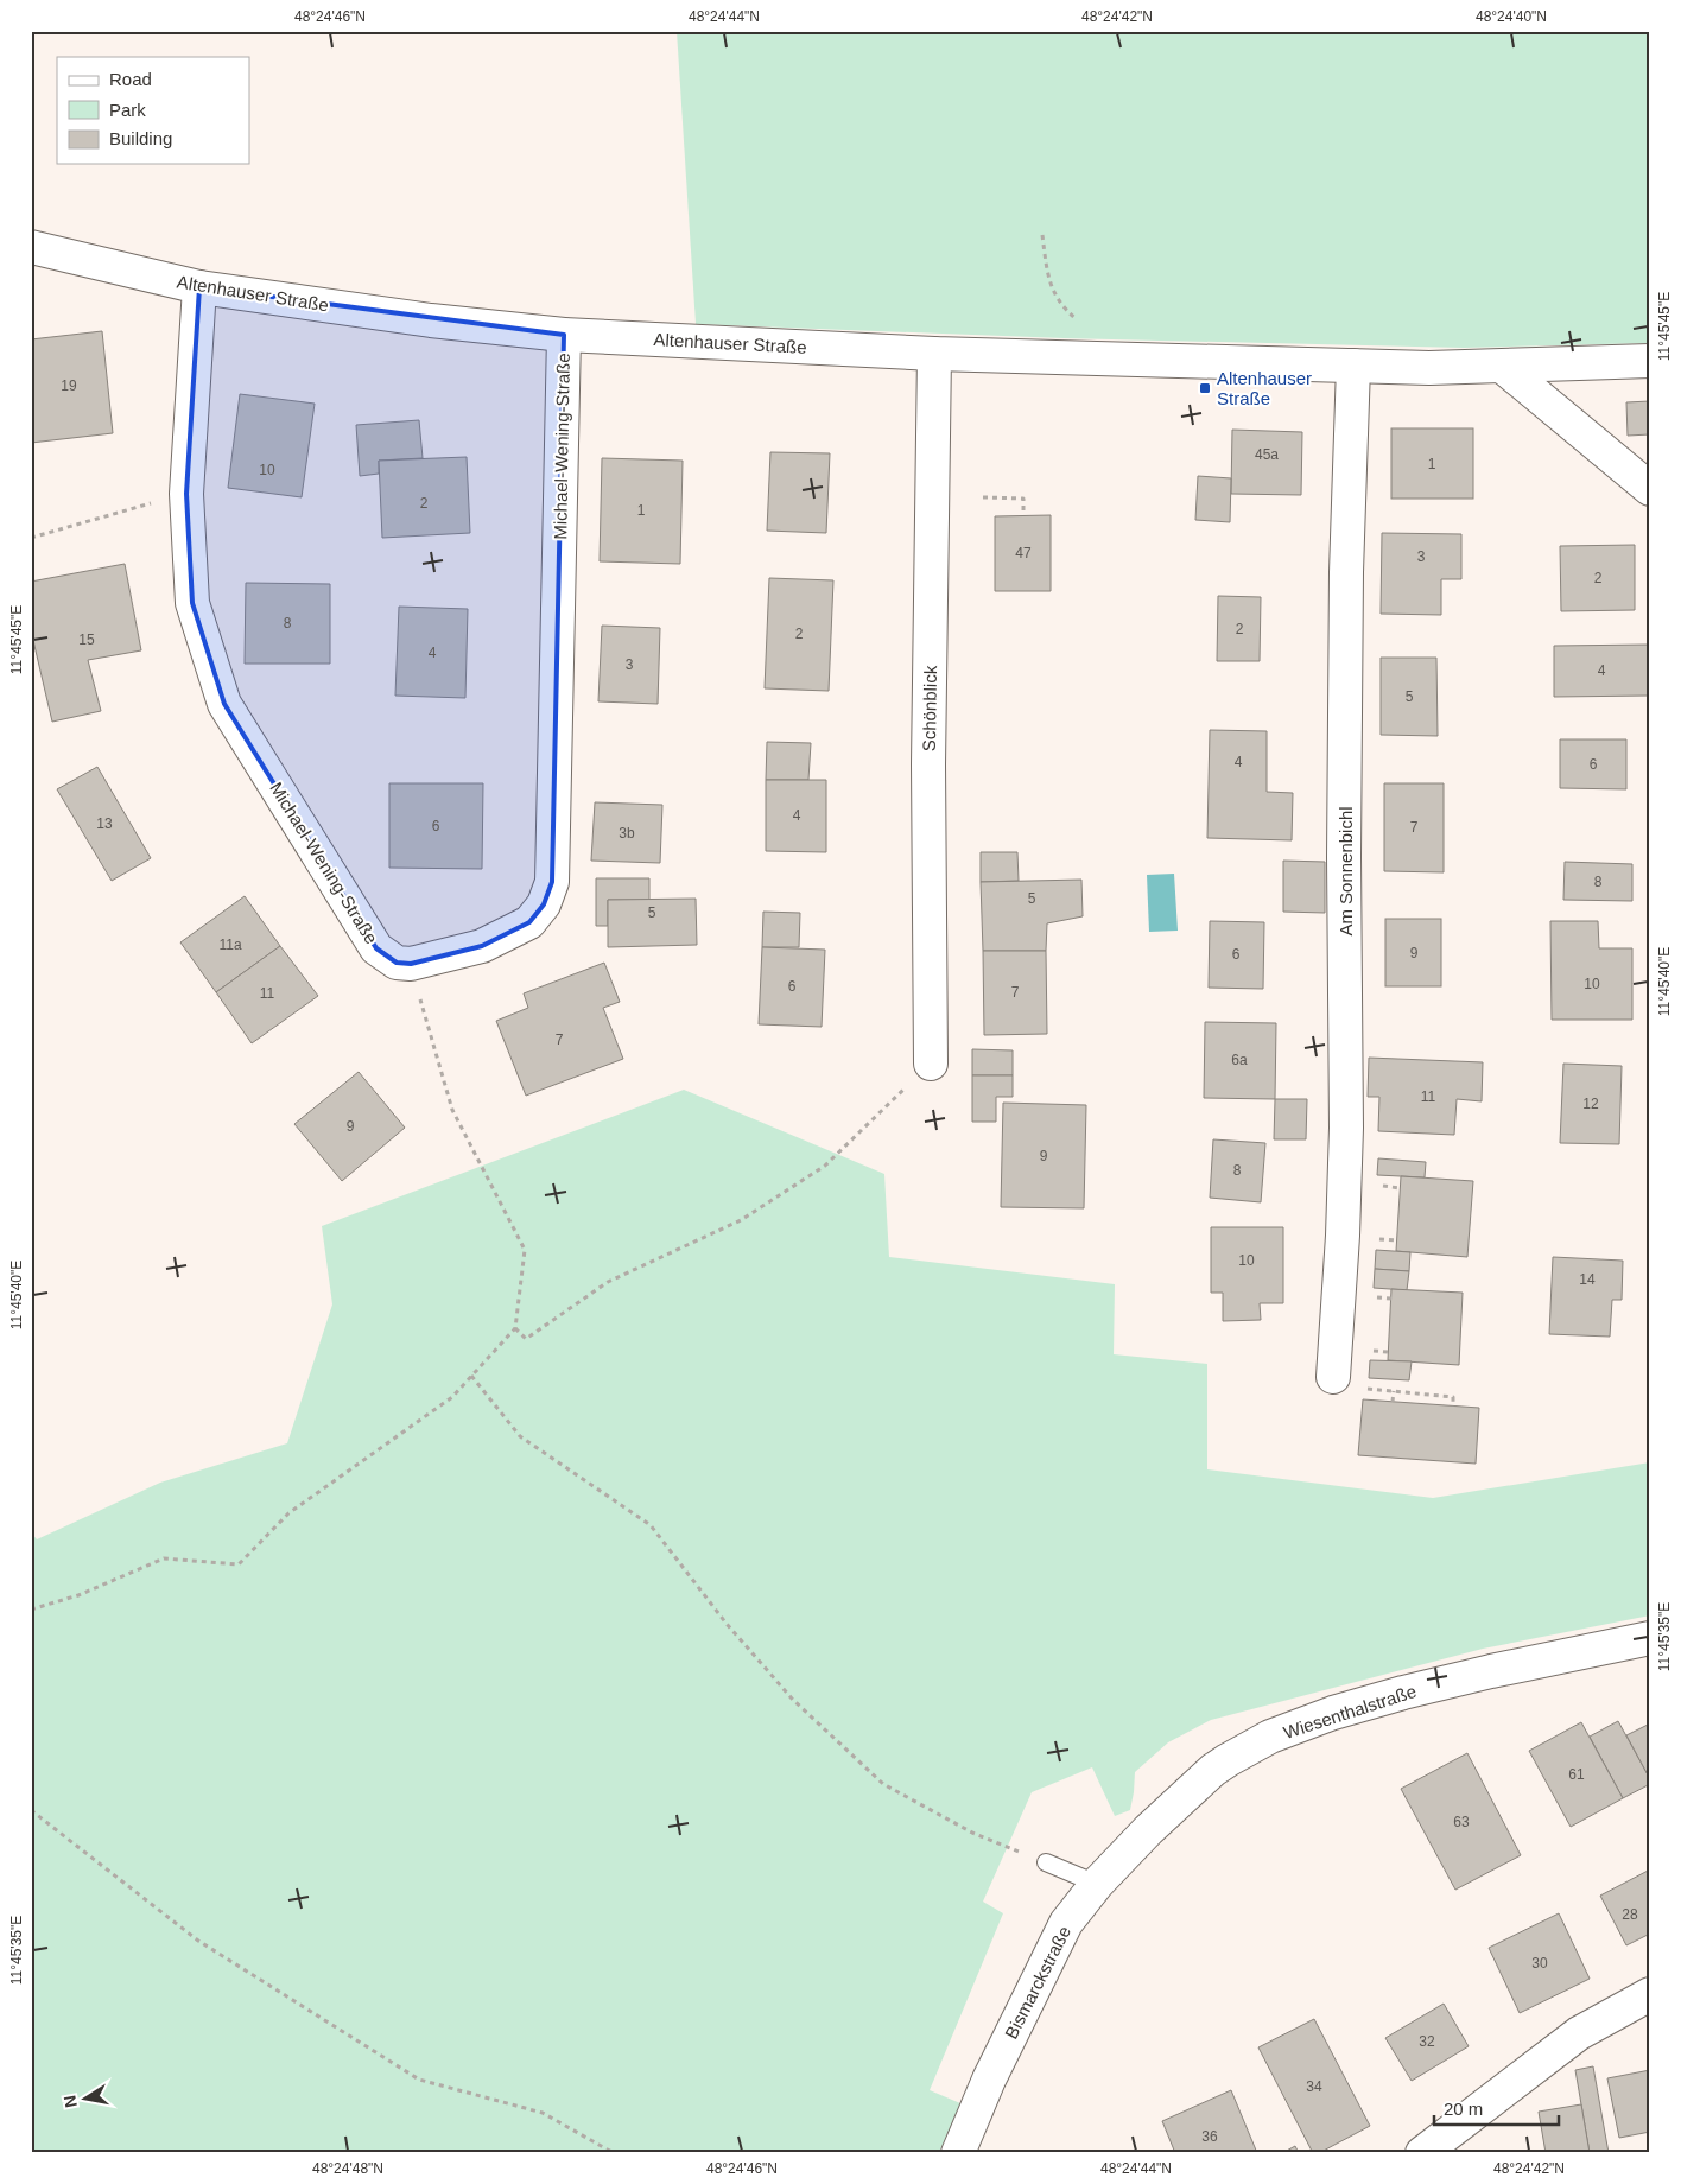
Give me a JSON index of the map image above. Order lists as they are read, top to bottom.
{
  "streets": {
    "street": [
      "Altenhauser Straße",
      "Michael-Wening-Straße",
      "Schönblick",
      "Am Sonnenbichl",
      "Wiesenthalstraße",
      "Bismarckstraße"
    ]
  },
  "crossings": [
    ["Altenhauser Straße", "Michael-Wening-Straße"],
    ["Altenhauser Straße", "Schönblick"],
    ["Altenhauser Straße", "Am Sonnenbichl"],
    ["Wiesenthalstraße", "Bismarckstraße"]
  ],
  "places": {
    "transit": ["Altenhauser Straße"]
  },
  "house_numbers": [
    "19",
    "45a",
    "1",
    "10",
    "2",
    "1",
    "47",
    "3",
    "2",
    "8",
    "2",
    "2",
    "15",
    "4",
    "3",
    "4",
    "5",
    "4",
    "6",
    "4",
    "13",
    "6",
    "7",
    "3b",
    "8",
    "5",
    "5",
    "11a",
    "9",
    "6",
    "10",
    "6",
    "7",
    "11",
    "7",
    "6a",
    "11",
    "12",
    "9",
    "9",
    "8",
    "10",
    "14",
    "61",
    "63",
    "28",
    "30",
    "32",
    "34",
    "36"
  ],
  "legend": ["Road", "Park", "Building"],
  "scale_bar": "20 m",
  "north": "left",
  "coordinates": [
    "48°24'46\"N",
    "48°24'44\"N",
    "48°24'42\"N",
    "48°24'40\"N",
    "11°45'45\"E",
    "11°45'40\"E",
    "11°45'35\"E",
    "48°24'48\"N"
  ]
}
